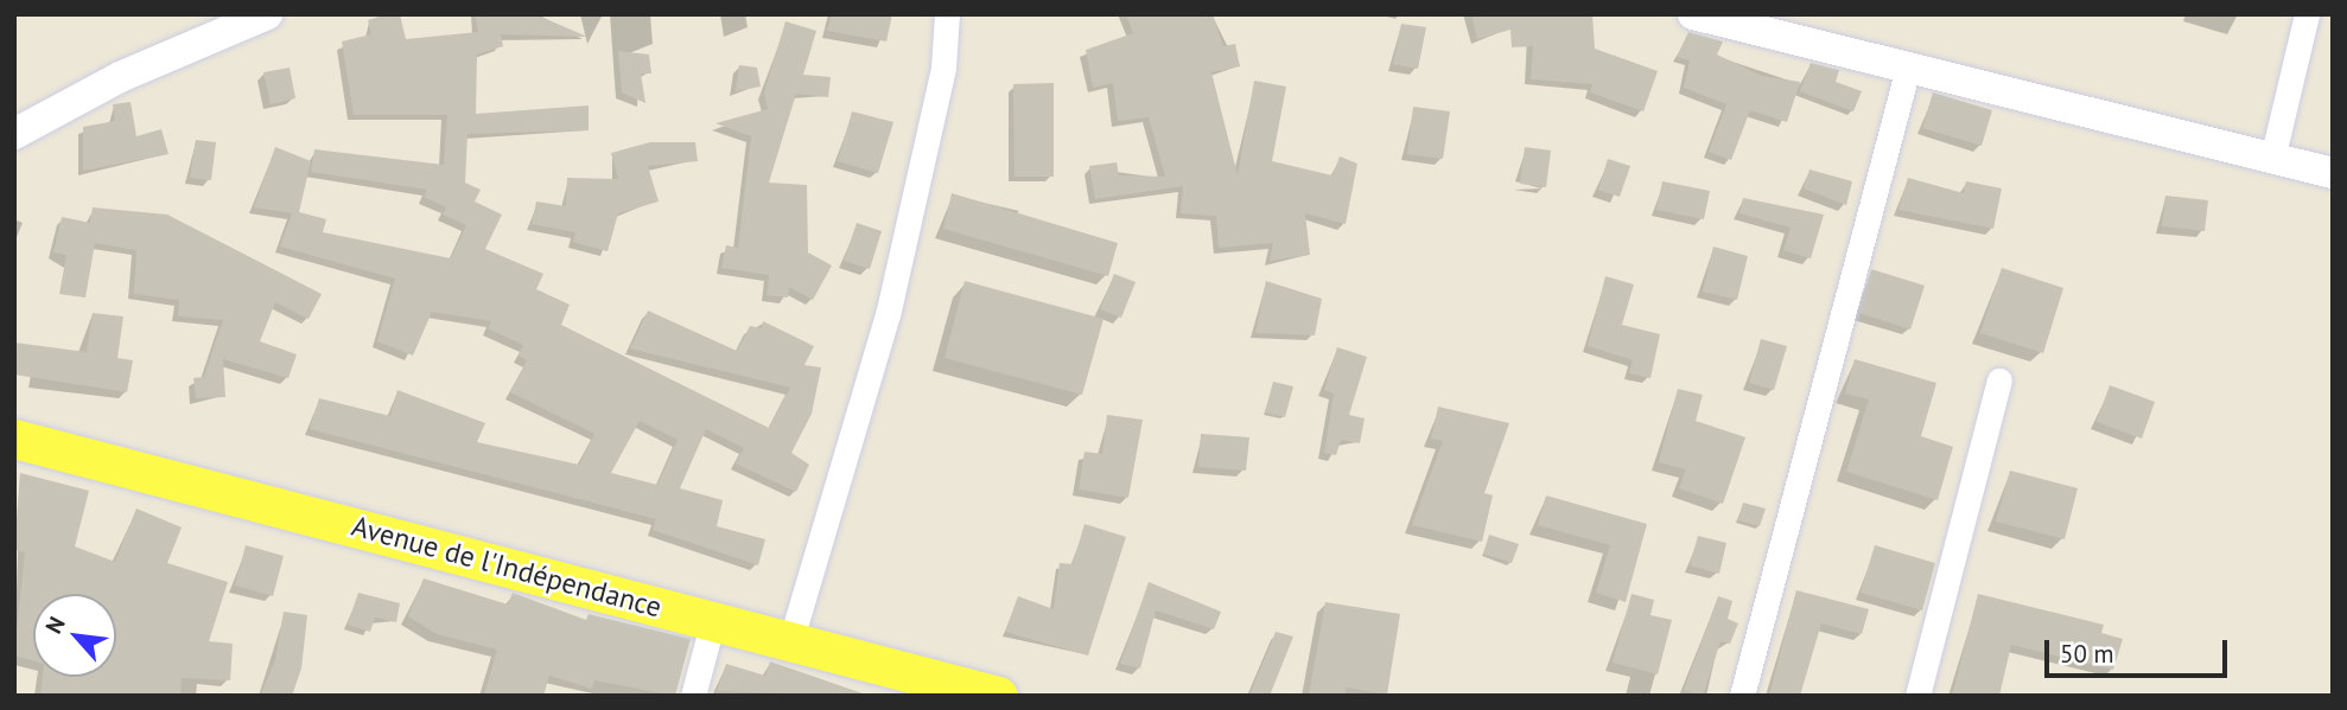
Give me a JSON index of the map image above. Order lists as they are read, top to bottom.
{
  "streets": {
    "main road": ["Avenue de l'Indépendance"]
  },
  "scale_bar": "50 m",
  "north": "top left"
}
